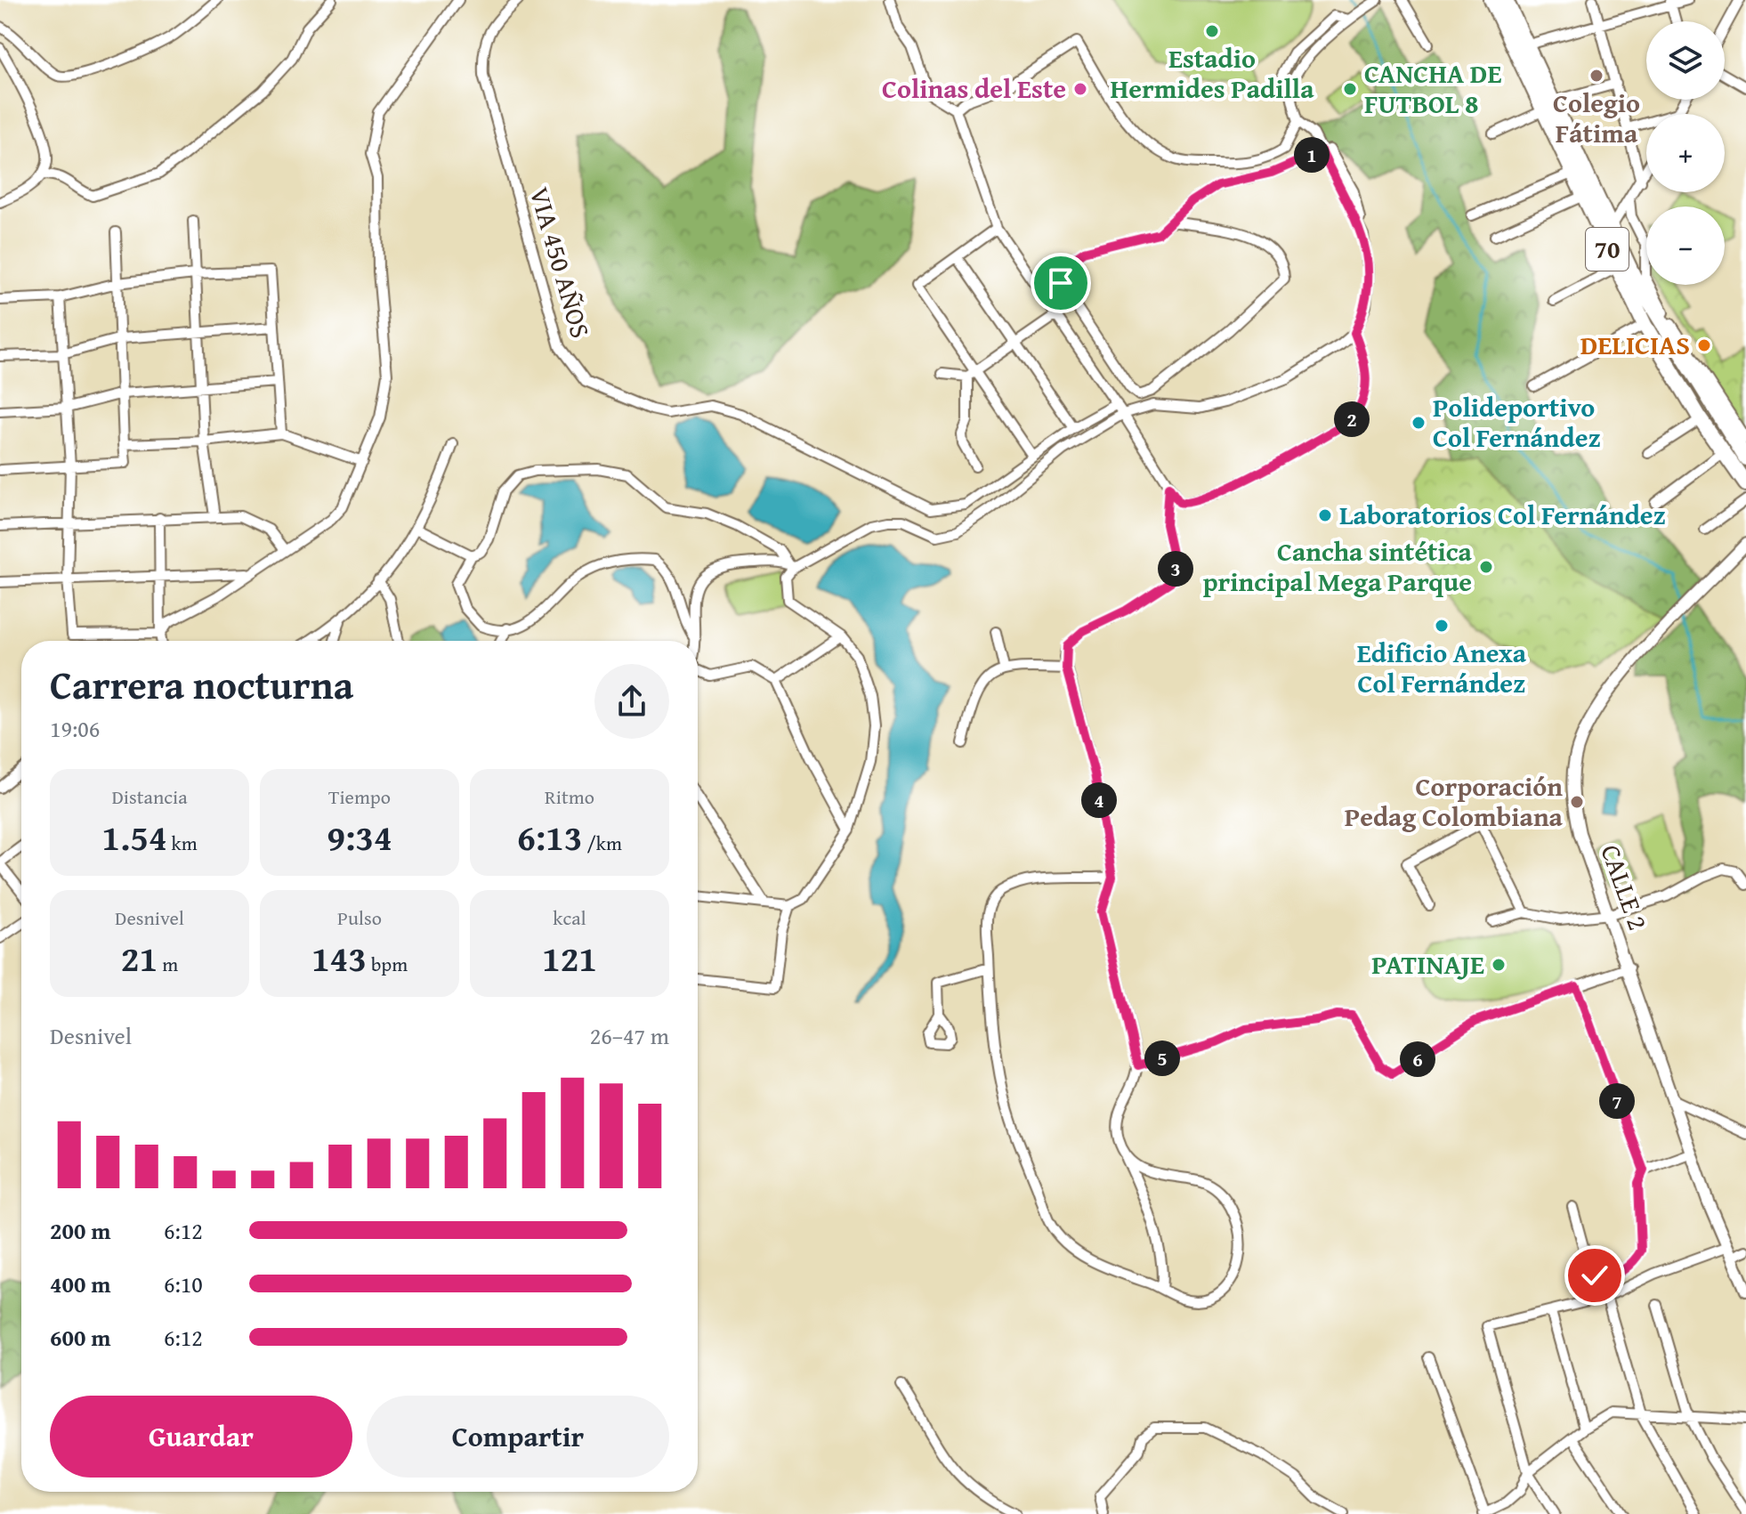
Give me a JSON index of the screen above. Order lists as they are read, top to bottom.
{
  "streets": {
    "main road": ["70"],
    "street": ["VIA 450 AÑOS", "CALLE 2"]
  },
  "places": [
    "Estadio Hermides Padilla",
    "Colegio Fátima",
    "Colinas del Este",
    "CANCHA DE FUTBOL 8",
    "DELICIAS",
    "Polideportivo Col Fernández",
    "Laboratorios Col Fernández",
    "Cancha sintética principal Mega Parque",
    "Edificio Anexa Col Fernández",
    "Corporación Pedag Colombiana",
    "PATINAJE"
  ],
  "page": {
    "map_buttons": ["+", "−"],
    "pins": [
      "1",
      "2",
      "3",
      "4",
      "5",
      "6",
      "7"
    ],
    "heading": ["Carrera nocturna", "19:06"],
    "stats": [
      ["Distancia", "1.54 km"],
      ["Tiempo", "9:34"],
      ["Ritmo", "6:13 /km"],
      ["Desnivel", "21 m"],
      ["Pulso", "143 bpm"],
      ["kcal", "121"]
    ],
    "chart": ["Desnivel", "26–47 m"],
    "list": [
      {
        "name": "200 m",
        "note": "6:12"
      },
      {
        "name": "400 m",
        "note": "6:10"
      },
      {
        "name": "600 m",
        "note": "6:12"
      }
    ],
    "buttons": ["Guardar", "Compartir"]
  }
}
